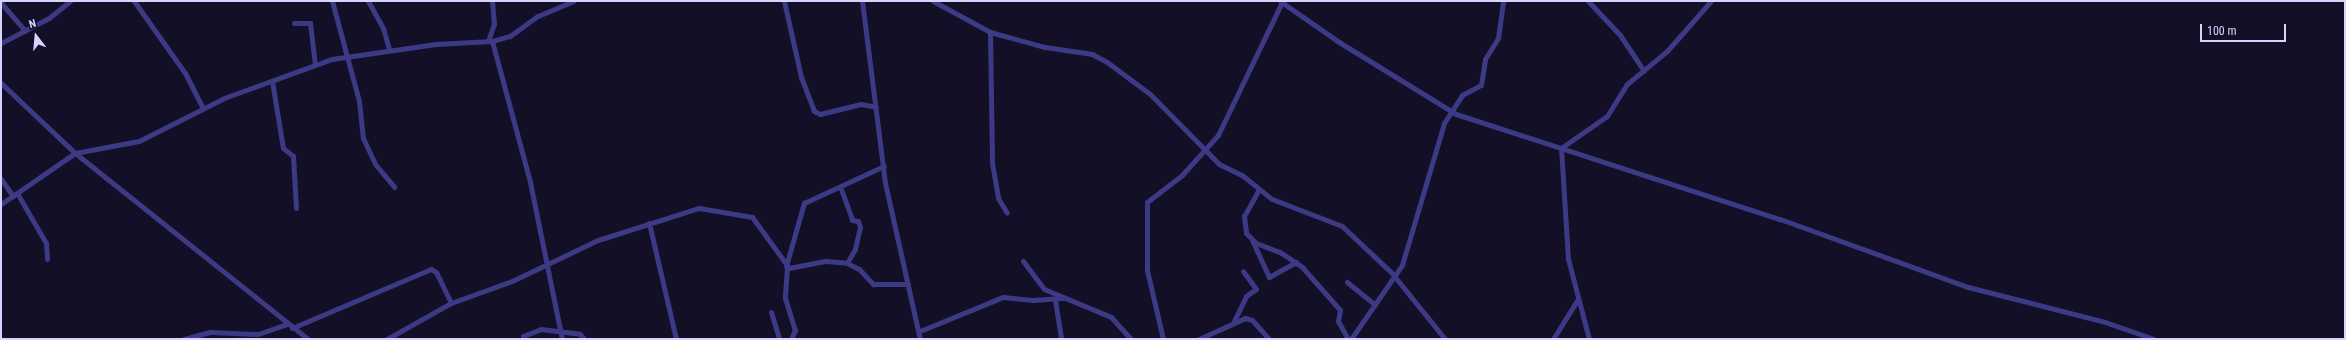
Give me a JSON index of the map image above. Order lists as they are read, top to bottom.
{
  "scale_bar": "100 m",
  "north": "top"
}
